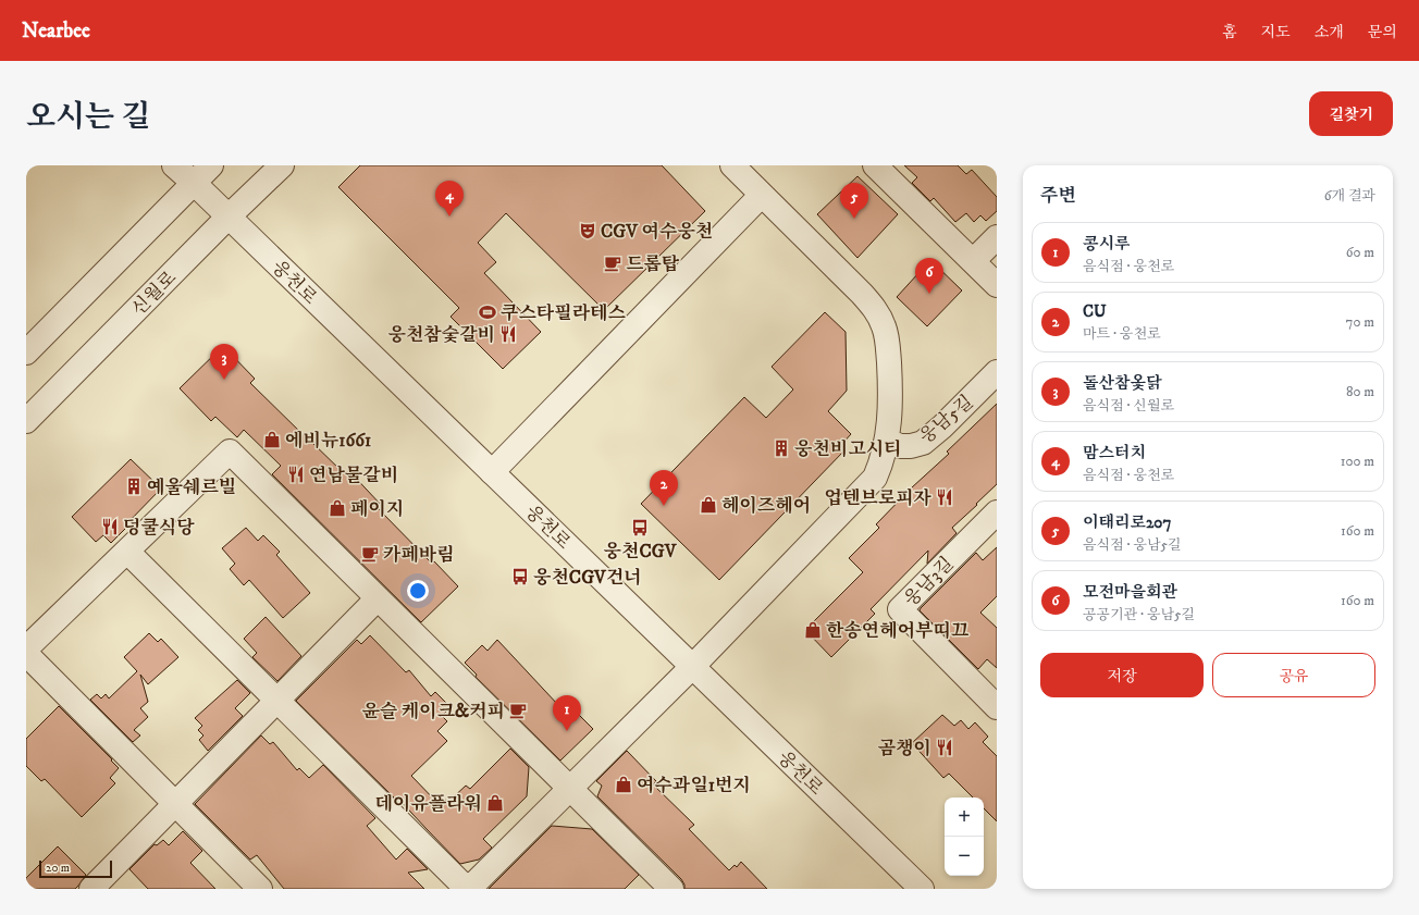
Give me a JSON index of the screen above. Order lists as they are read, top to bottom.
{
  "streets": {
    "street": [
      "웅천로",
      "신월로",
      "웅남5길",
      "웅남3길"
    ]
  },
  "crossings": [
    ["웅천로", "신월로"]
  ],
  "places": {
    "theatre": ["CGV 여수웅천"],
    "cafe": ["드롭탑", "카페바림", "윤슬 케이크&커피"],
    "sports": ["쿠스타필라테스"],
    "restaurant": [
      "웅천참숯갈비",
      "연남물갈비",
      "업텐브로피자",
      "덩쿨식당",
      "곰챙이"
    ],
    "shop": [
      "에비뉴1661",
      "헤이즈헤어",
      "페이지",
      "한송연헤어부띠끄",
      "여수과일1번지",
      "데이유플라워"
    ],
    "building": ["웅천비고시티", "예울쉐르빌"],
    "bus stop": ["웅천CGV", "웅천CGV건너"]
  },
  "scale_bar": "20 m",
  "page": {
    "header": "Nearbee",
    "nav": [
      "홈",
      "지도",
      "소개",
      "문의"
    ],
    "title": "오시는 길",
    "buttons": [
      "길찾기",
      ["저장", "공유"]
    ],
    "heading": ["주변", "6개 결과"],
    "pins": [
      "4",
      "5",
      "6",
      "3",
      "2",
      "1"
    ],
    "list": [
      {
        "mark": "1",
        "name": "콩시루",
        "note": "음식점 · 웅천로",
        "value": "60 m"
      },
      {
        "mark": "2",
        "name": "CU",
        "note": "마트 · 웅천로",
        "value": "70 m"
      },
      {
        "mark": "3",
        "name": "돌산참옻닭",
        "note": "음식점 · 신월로",
        "value": "80 m"
      },
      {
        "mark": "4",
        "name": "맘스터치",
        "note": "음식점 · 웅천로",
        "value": "100 m"
      },
      {
        "mark": "5",
        "name": "이태리로207",
        "note": "음식점 · 웅남5길",
        "value": "160 m"
      },
      {
        "mark": "6",
        "name": "모전마을회관",
        "note": "공공기관 · 웅남5길",
        "value": "160 m"
      }
    ],
    "map_buttons": ["+", "−"],
    "scale": "20 m"
  }
}
